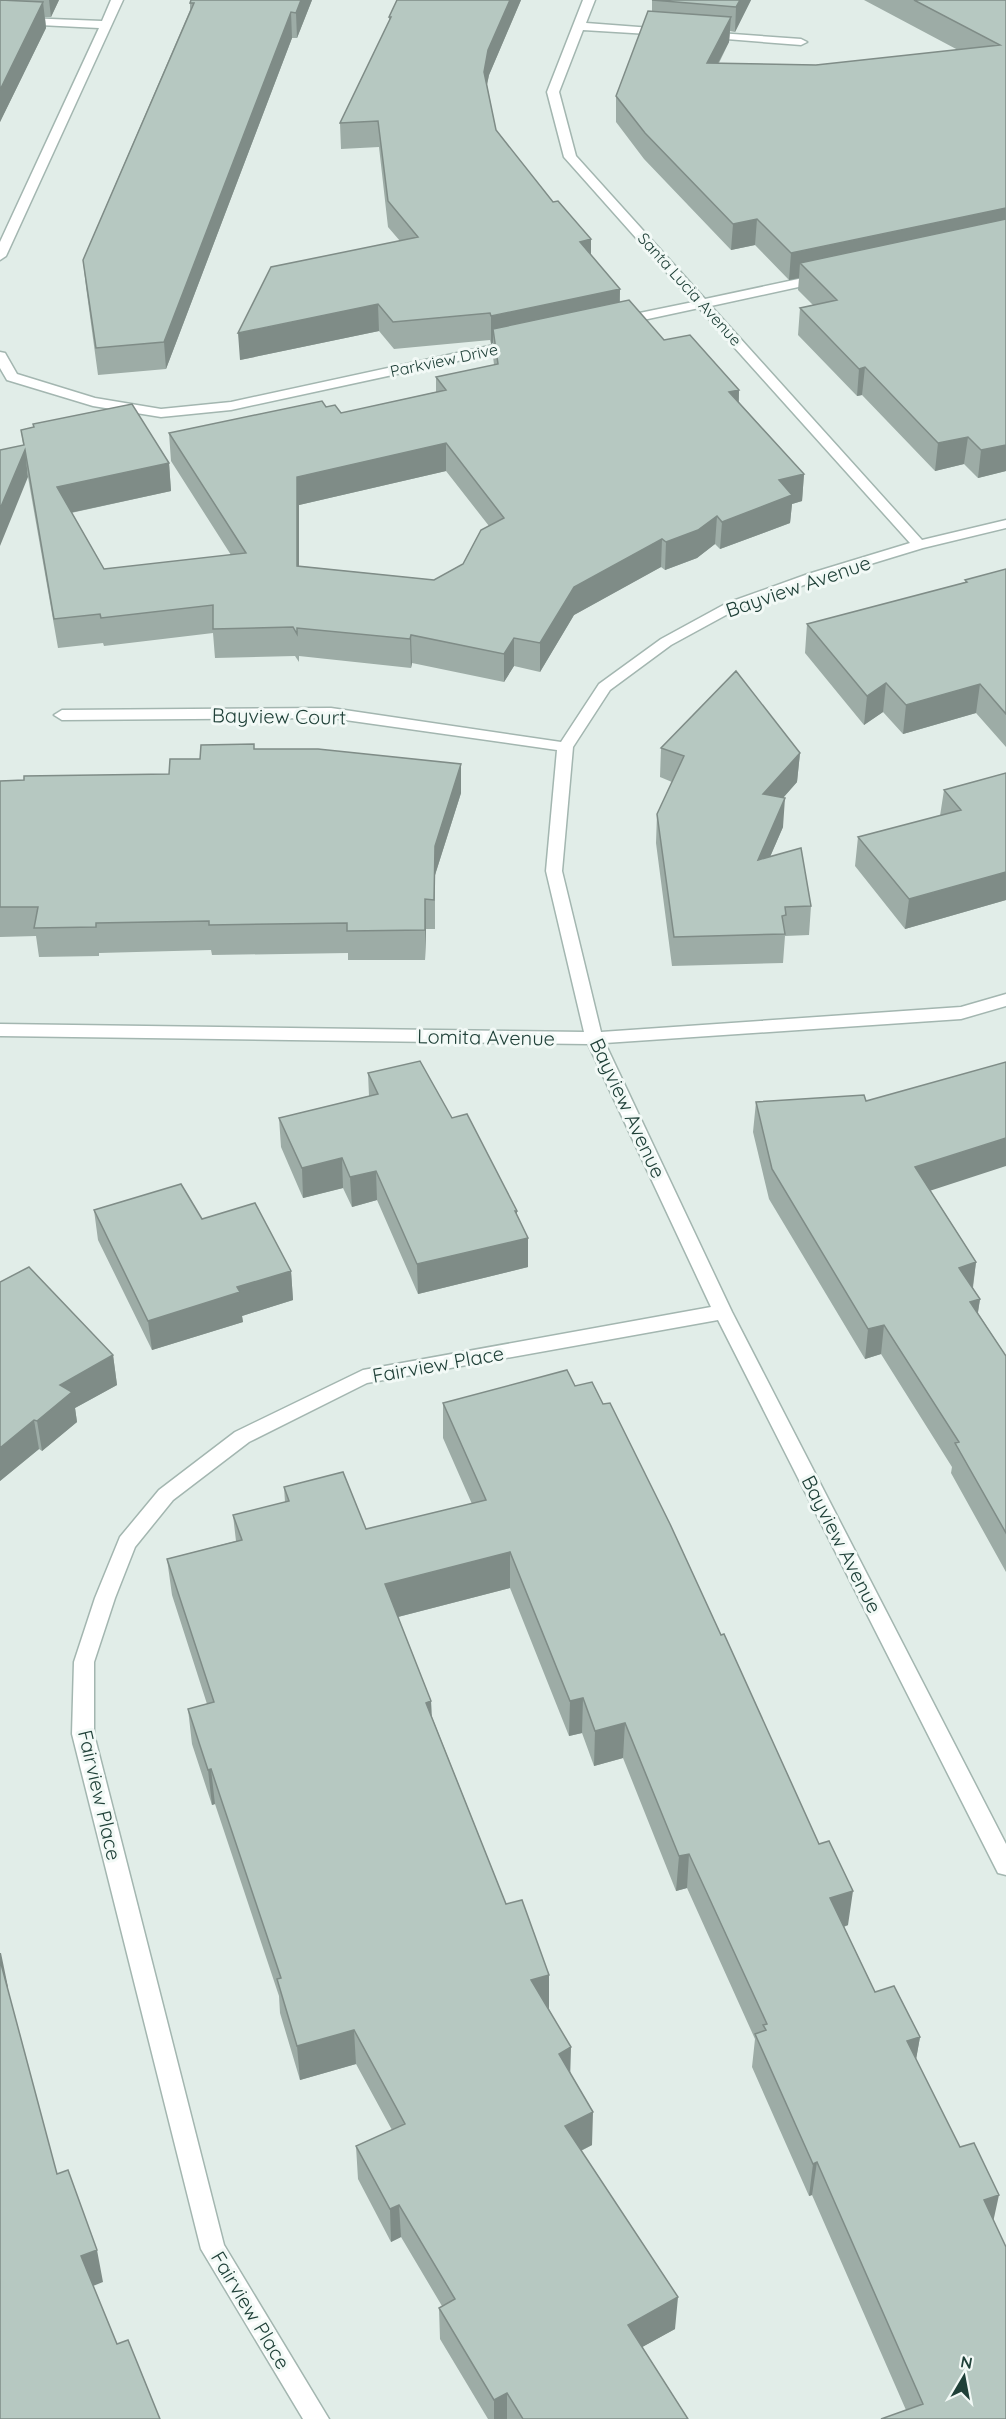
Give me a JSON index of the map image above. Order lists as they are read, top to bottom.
{
  "streets": {
    "street": [
      "Santa Lucia Avenue",
      "Parkview Drive",
      "Bayview Avenue",
      "Bayview Court",
      "Lomita Avenue",
      "Fairview Place"
    ]
  },
  "crossings": [
    ["Santa Lucia Avenue", "Bayview Avenue"],
    ["Bayview Avenue", "Bayview Court"],
    ["Bayview Avenue", "Lomita Avenue"],
    ["Bayview Avenue", "Fairview Place"]
  ],
  "north": "top"
}
